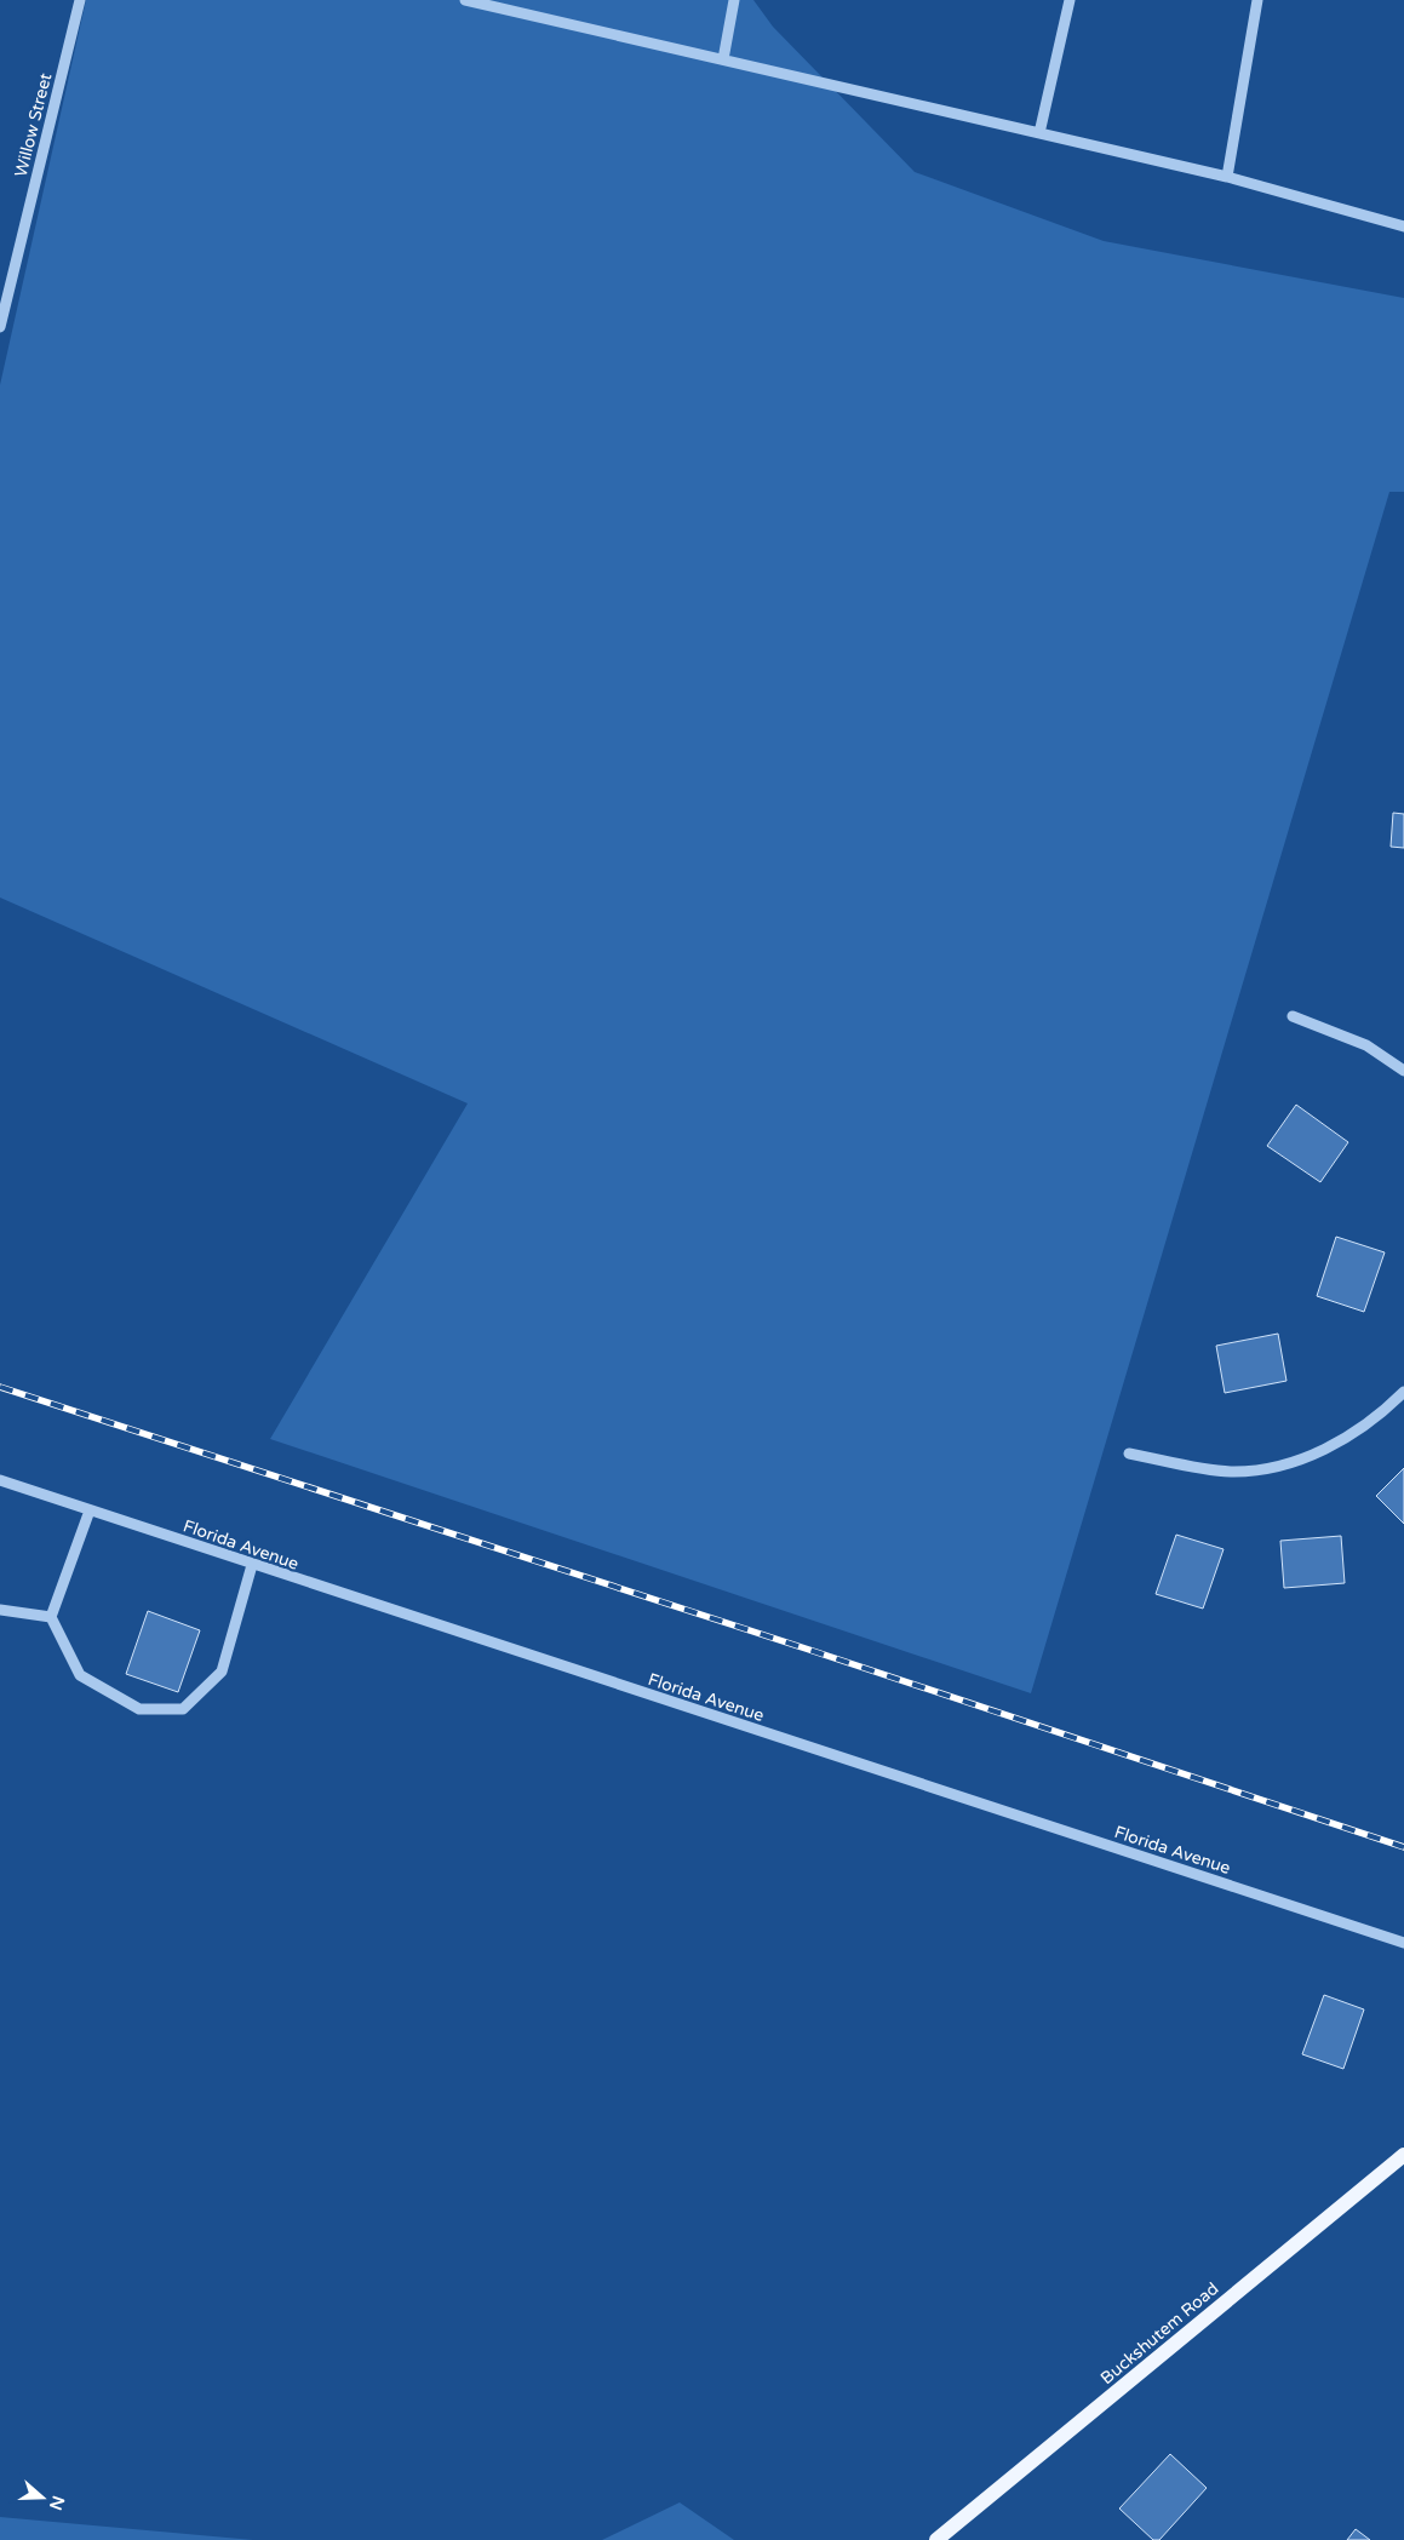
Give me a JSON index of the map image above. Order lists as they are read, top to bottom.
{
  "streets": {
    "main road": ["Buckshutem Road"],
    "street": ["Willow Street", "Florida Avenue"]
  },
  "north": "right"
}
